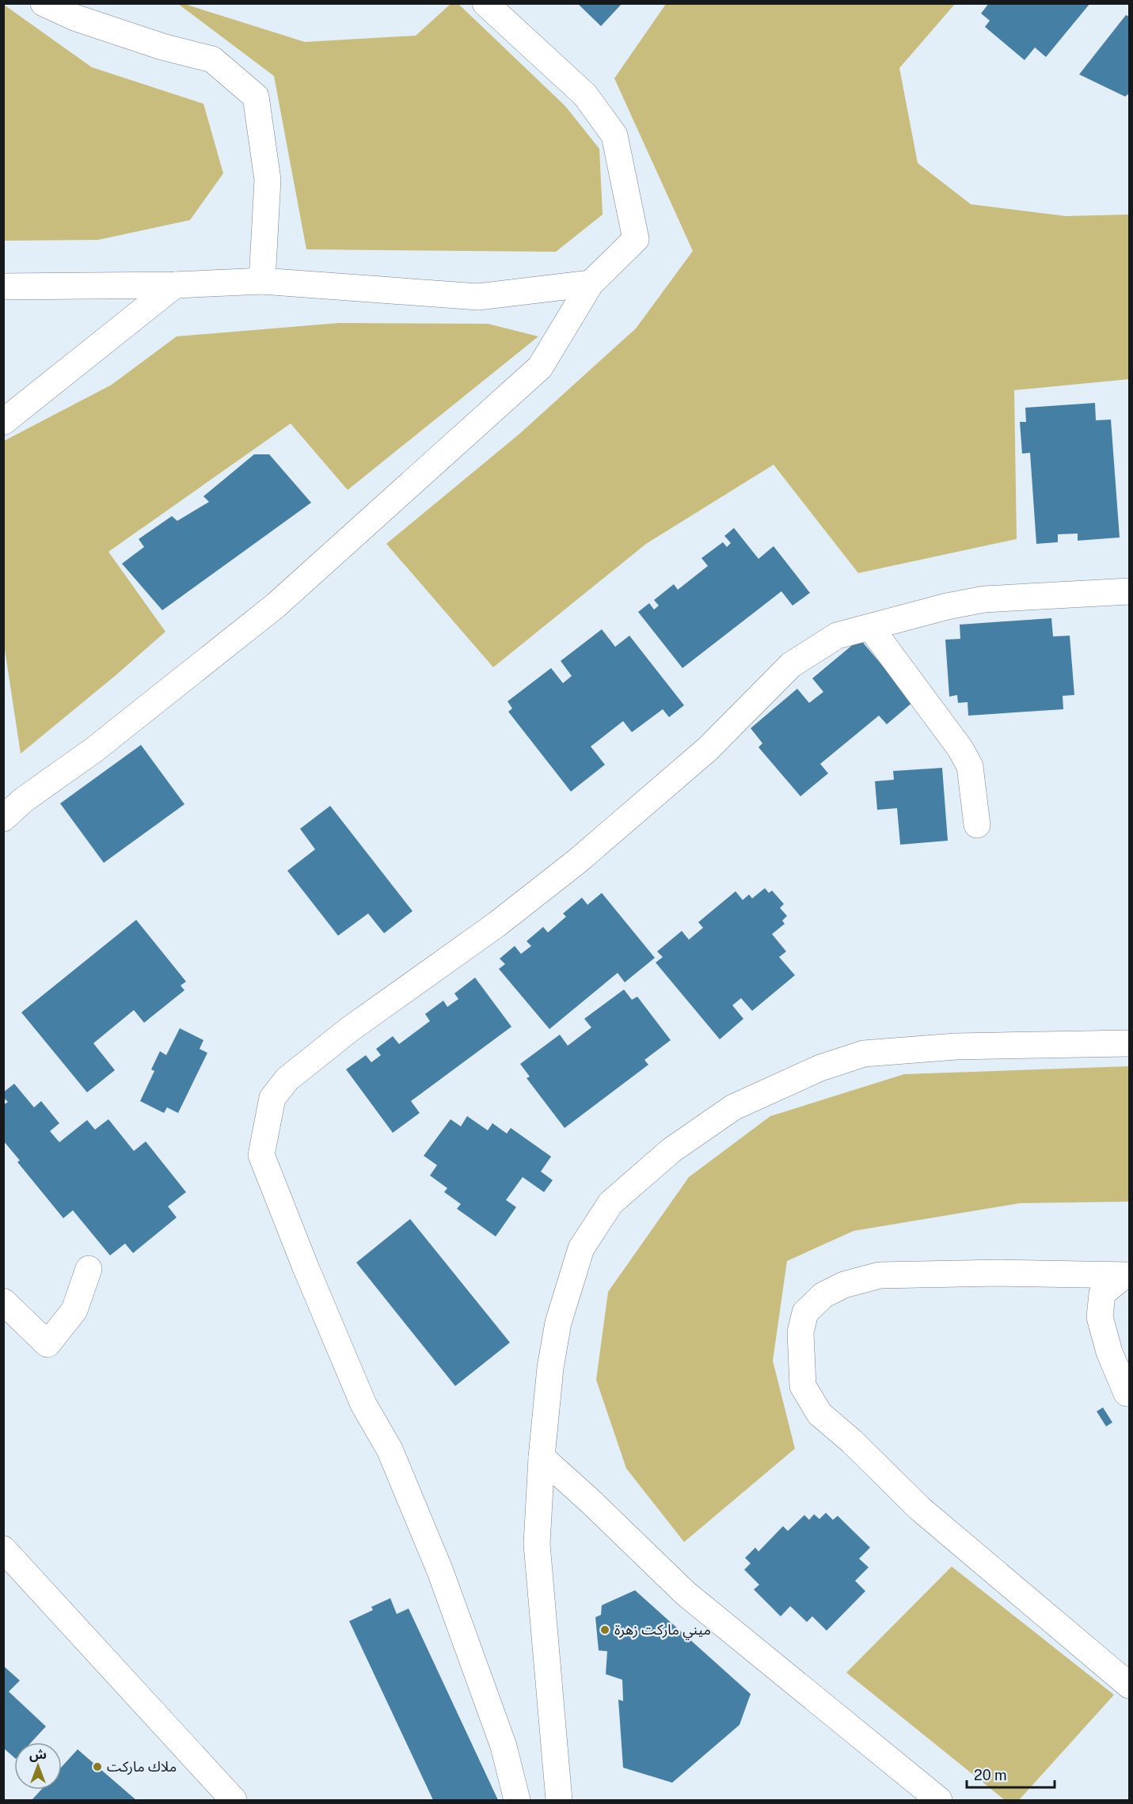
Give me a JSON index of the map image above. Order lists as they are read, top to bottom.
{
  "places": ["ميني ماركت زهرة", "ملاك ماركت"],
  "scale_bar": "20 m",
  "north": "top"
}
